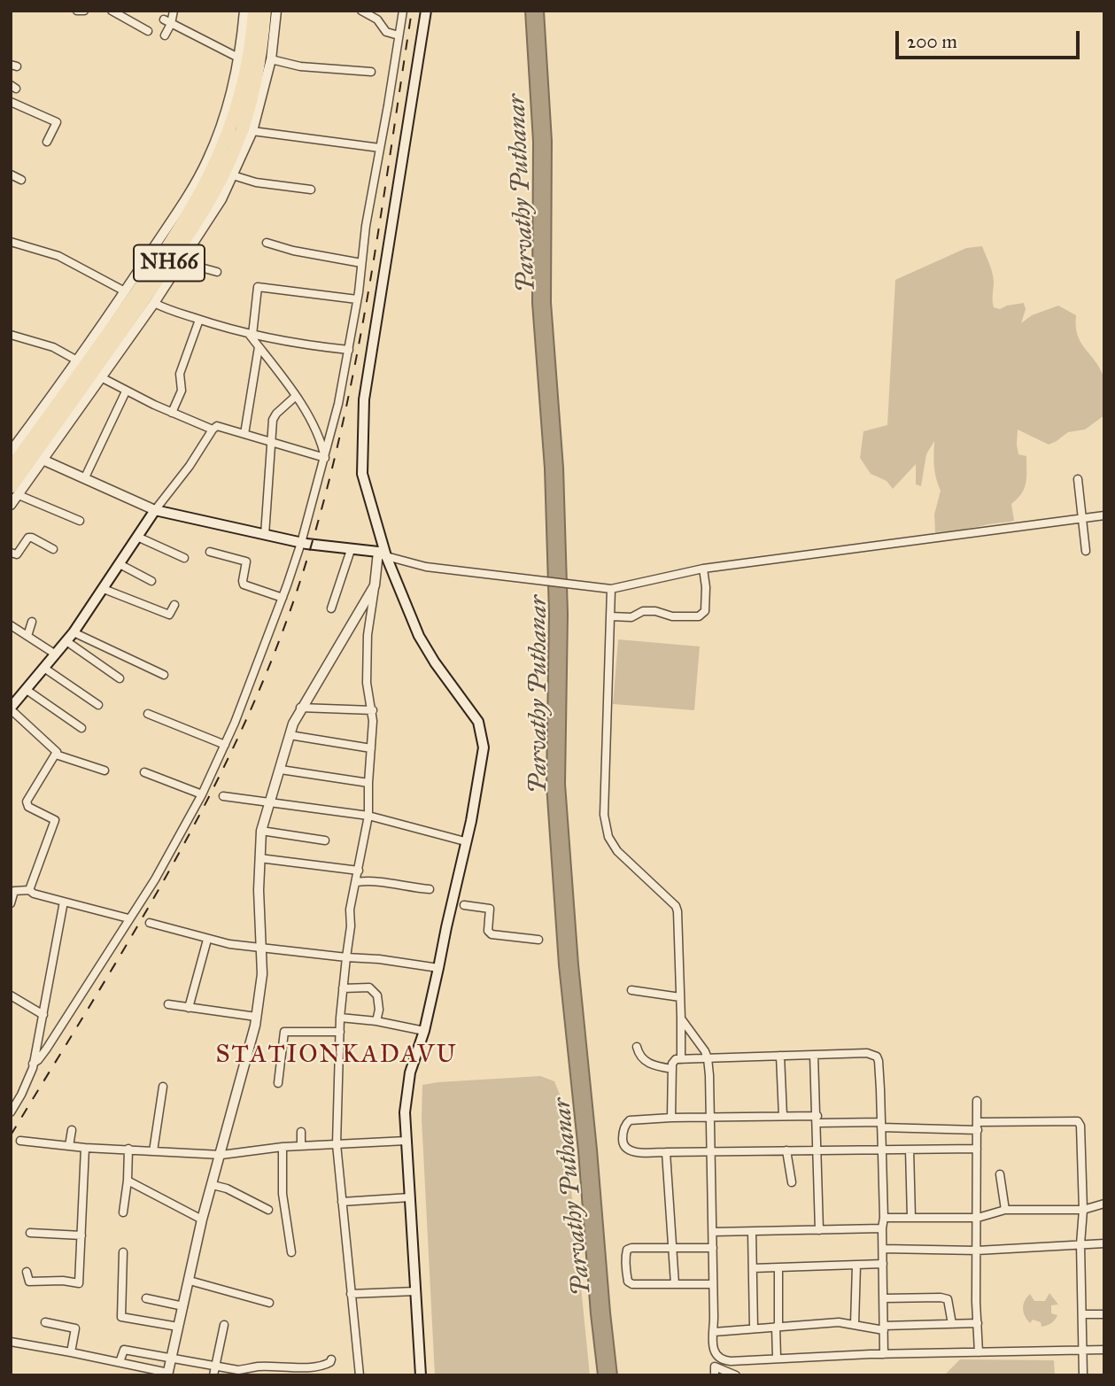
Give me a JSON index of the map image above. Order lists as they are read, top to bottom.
{
  "streets": {
    "highway": ["NH66"]
  },
  "districts": ["STATIONKADAVU"],
  "water": ["Parvathy Puthanar"],
  "scale_bar": "200 m"
}
